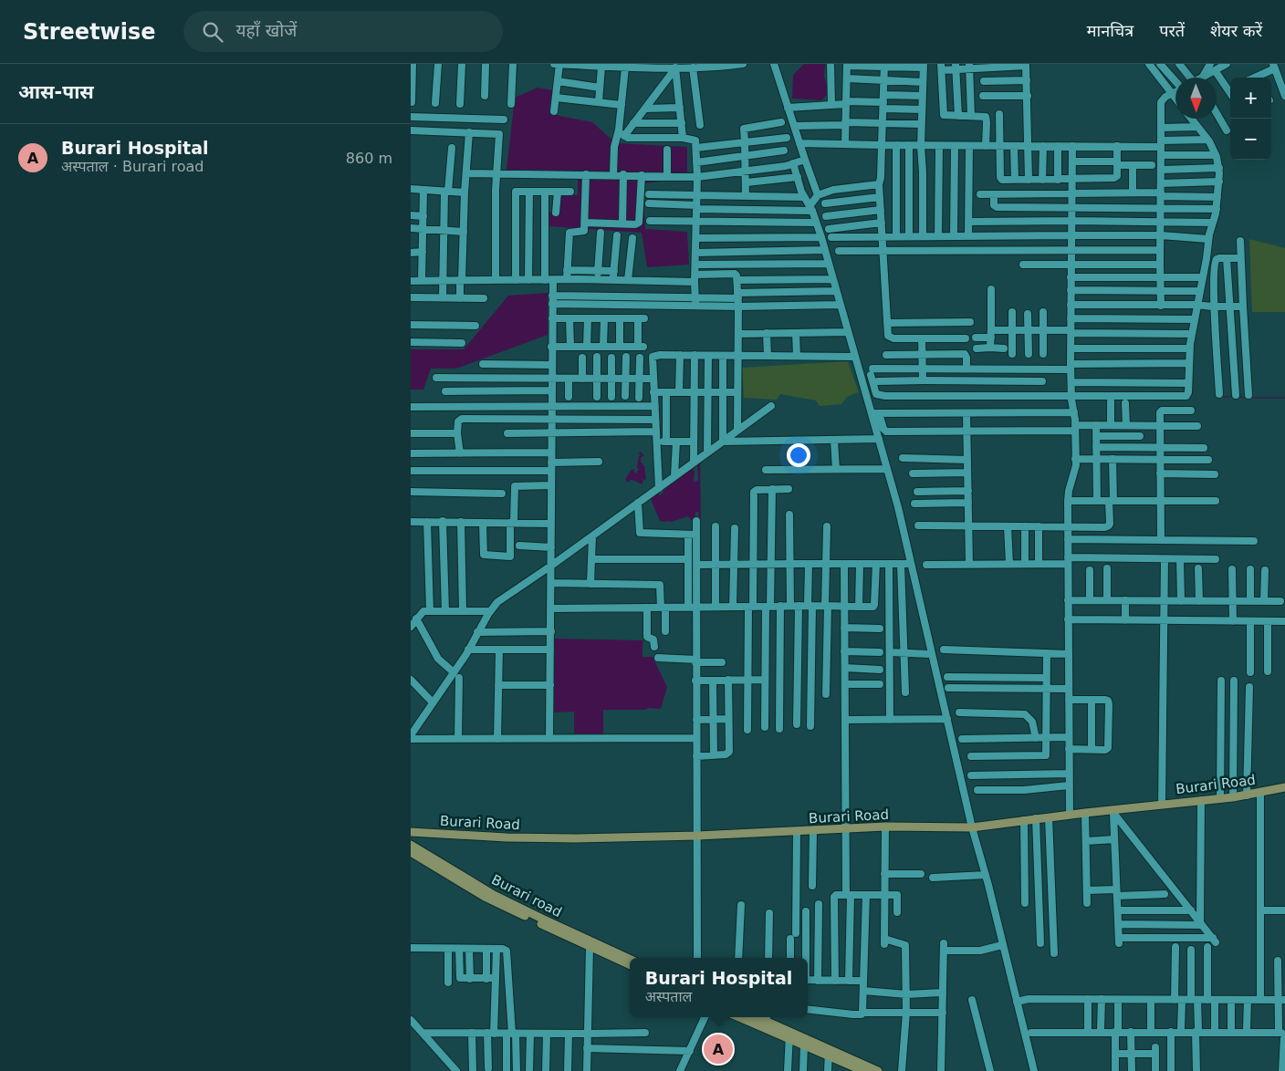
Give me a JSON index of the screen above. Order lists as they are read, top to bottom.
{
  "streets": {
    "main road": ["Burari Road", "Burari road"]
  },
  "north": "bottom",
  "page": {
    "header": "Streetwise",
    "search": "यहाँ खोजें",
    "nav": ["मानचित्र", "परतें", "शेयर करें"],
    "heading": "आस-पास",
    "map_buttons": ["+", "−"],
    "list": [
      {
        "mark": "A",
        "name": "Burari Hospital",
        "note": "अस्पताल · Burari road",
        "value": "860 m"
      }
    ],
    "popup": ["Burari Hospital", "अस्पताल"],
    "pins": "A"
  }
}
